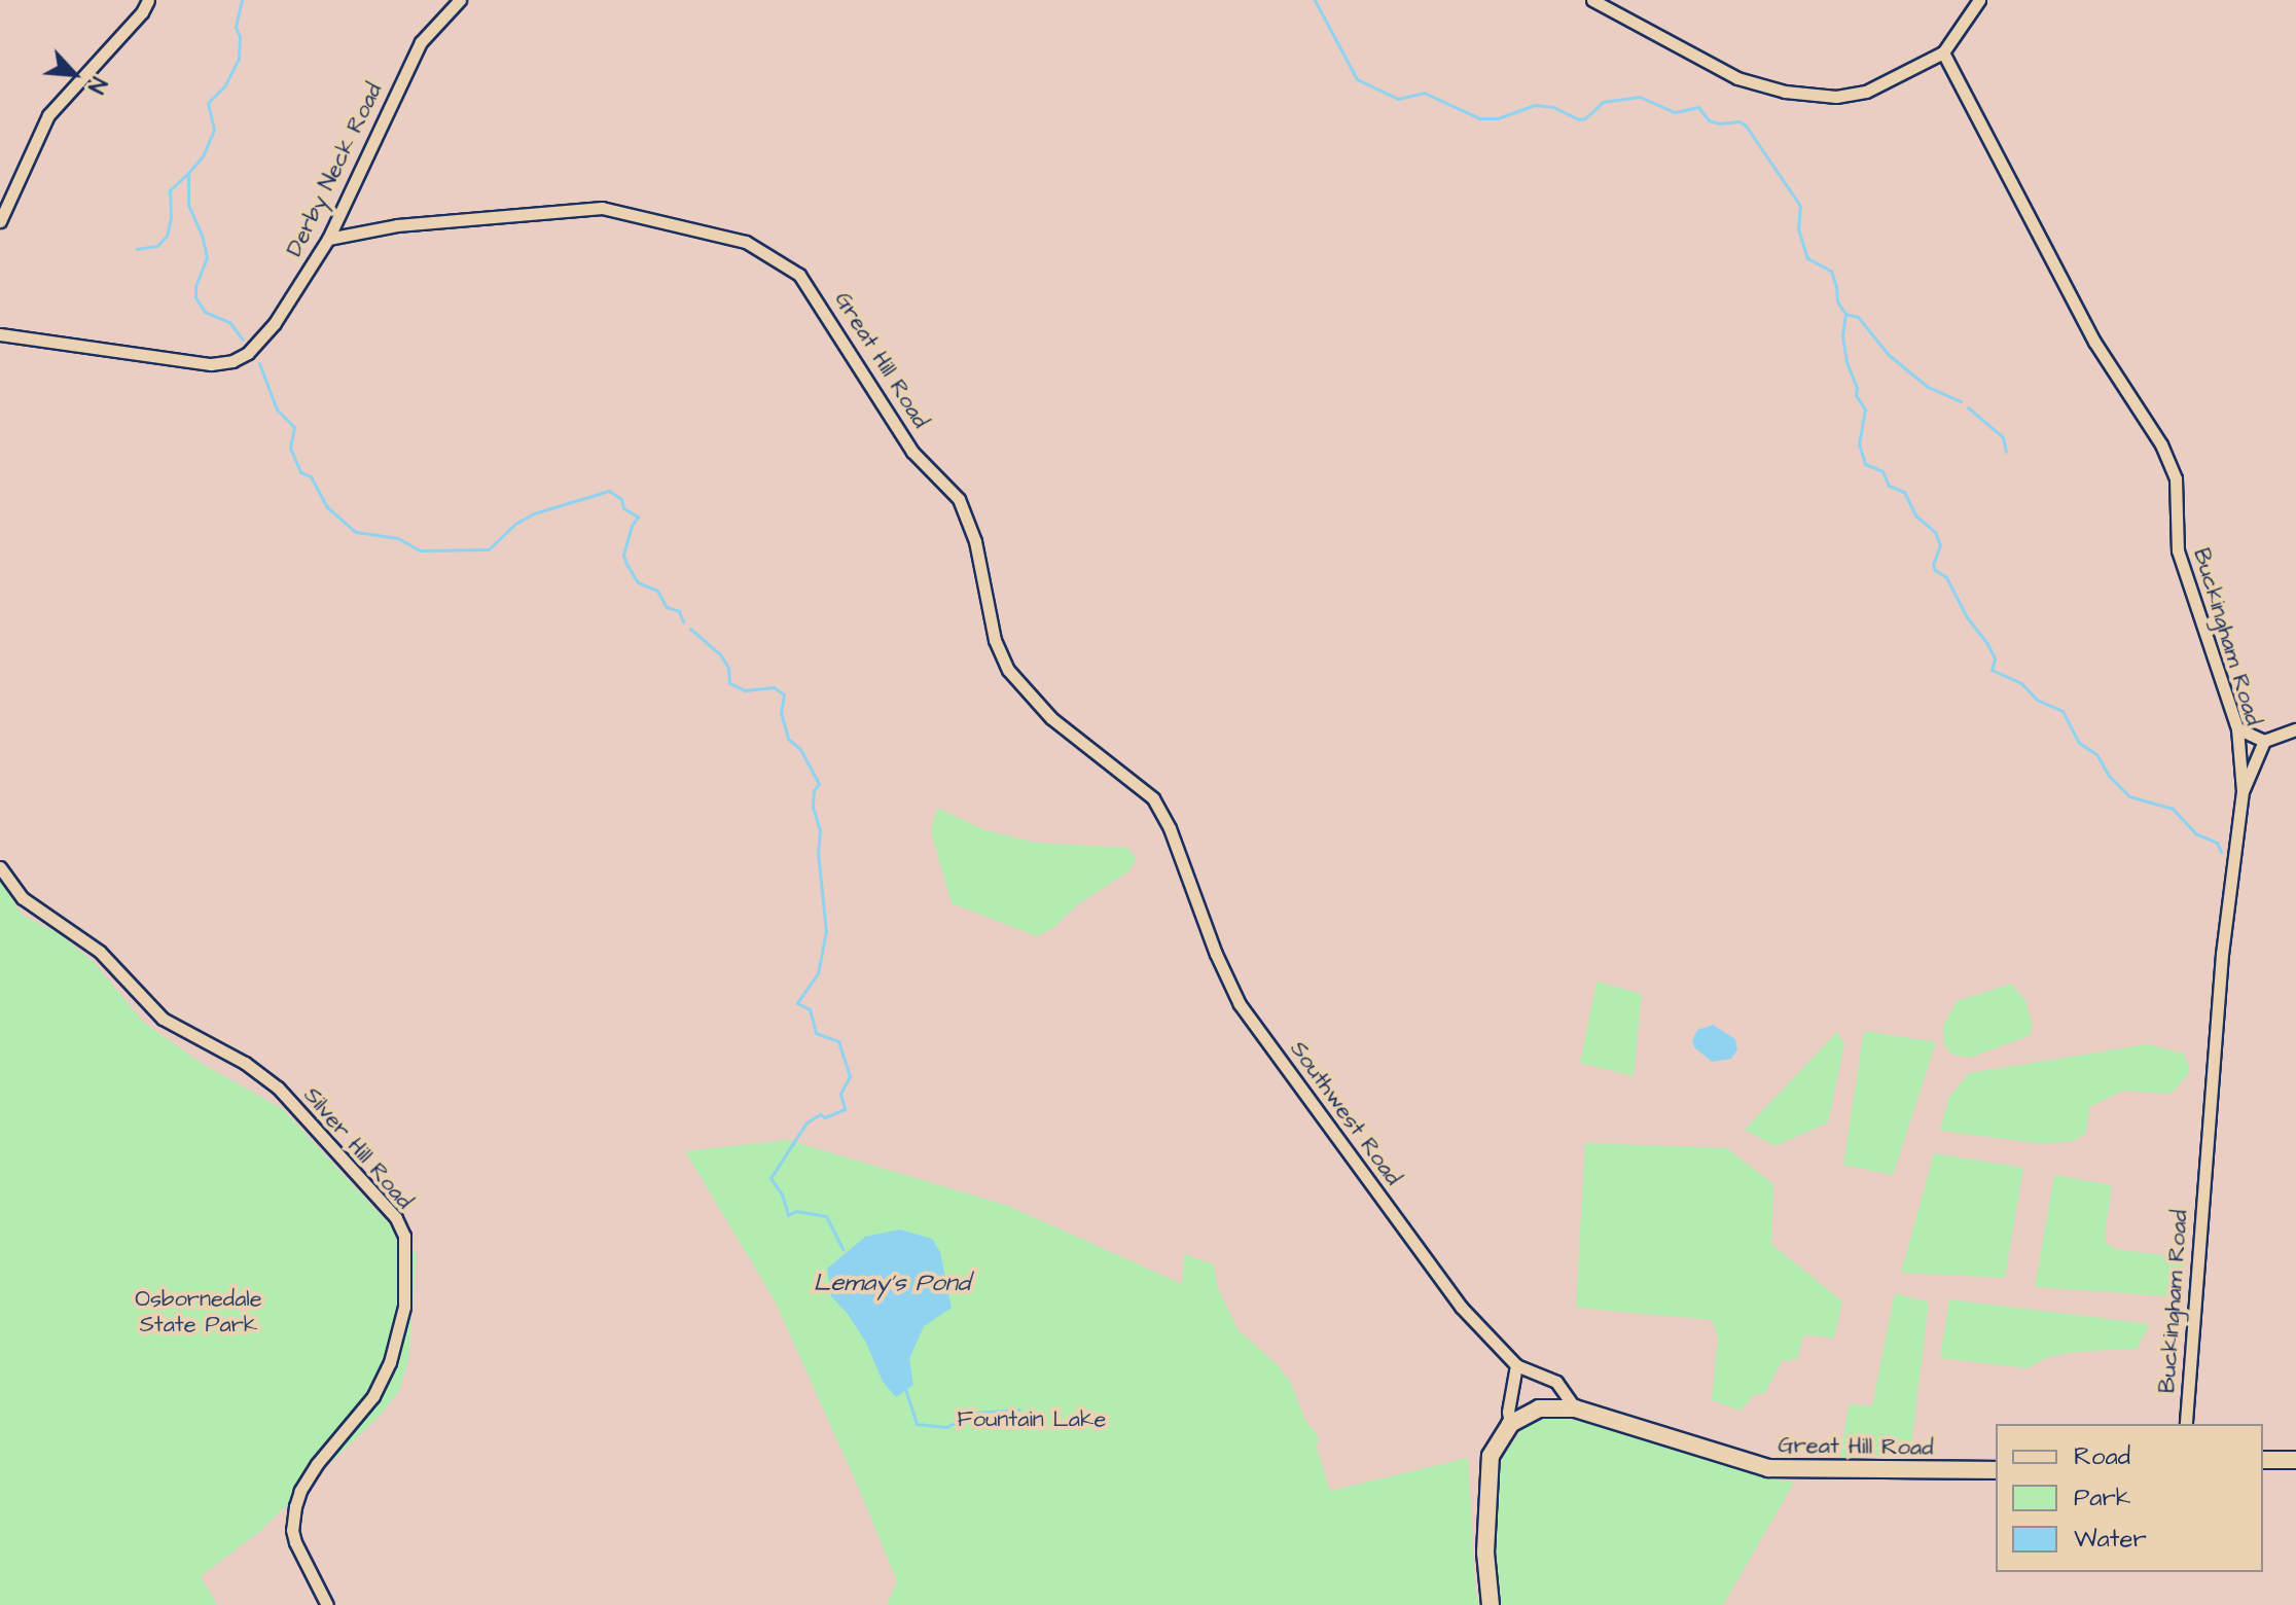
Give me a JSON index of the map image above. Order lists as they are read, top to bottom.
{
  "streets": {
    "main road": ["Great Hill Road"],
    "street": [
      "Derby Neck Road",
      "Buckingham Road",
      "Southwest Road",
      "Silver Hill Road"
    ]
  },
  "crossings": [
    ["Derby Neck Road", "Great Hill Road"],
    ["Great Hill Road", "Southwest Road"]
  ],
  "water": ["Lemay's Pond"],
  "parks": ["Osbornedale State Park", "Fountain Lake"],
  "legend": ["Road", "Park", "Water"],
  "north": "bottom right"
}
